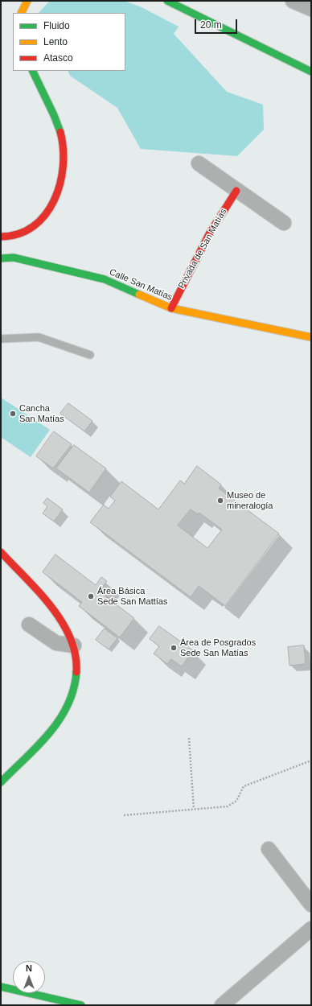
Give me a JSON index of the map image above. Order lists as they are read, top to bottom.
{
  "streets": {
    "street": ["Privada de San Matías", "Calle San Matías"]
  },
  "crossings": [
    ["Privada de San Matías", "Calle San Matías"]
  ],
  "places": [
    "Cancha San Matías",
    "Museo de mineralogía",
    "Área Básica Sede San Mattías",
    "Área de Posgrados Sede San Matías"
  ],
  "legend": ["Fluido", "Lento", "Atasco"],
  "scale_bar": "20 m",
  "north": "top"
}
